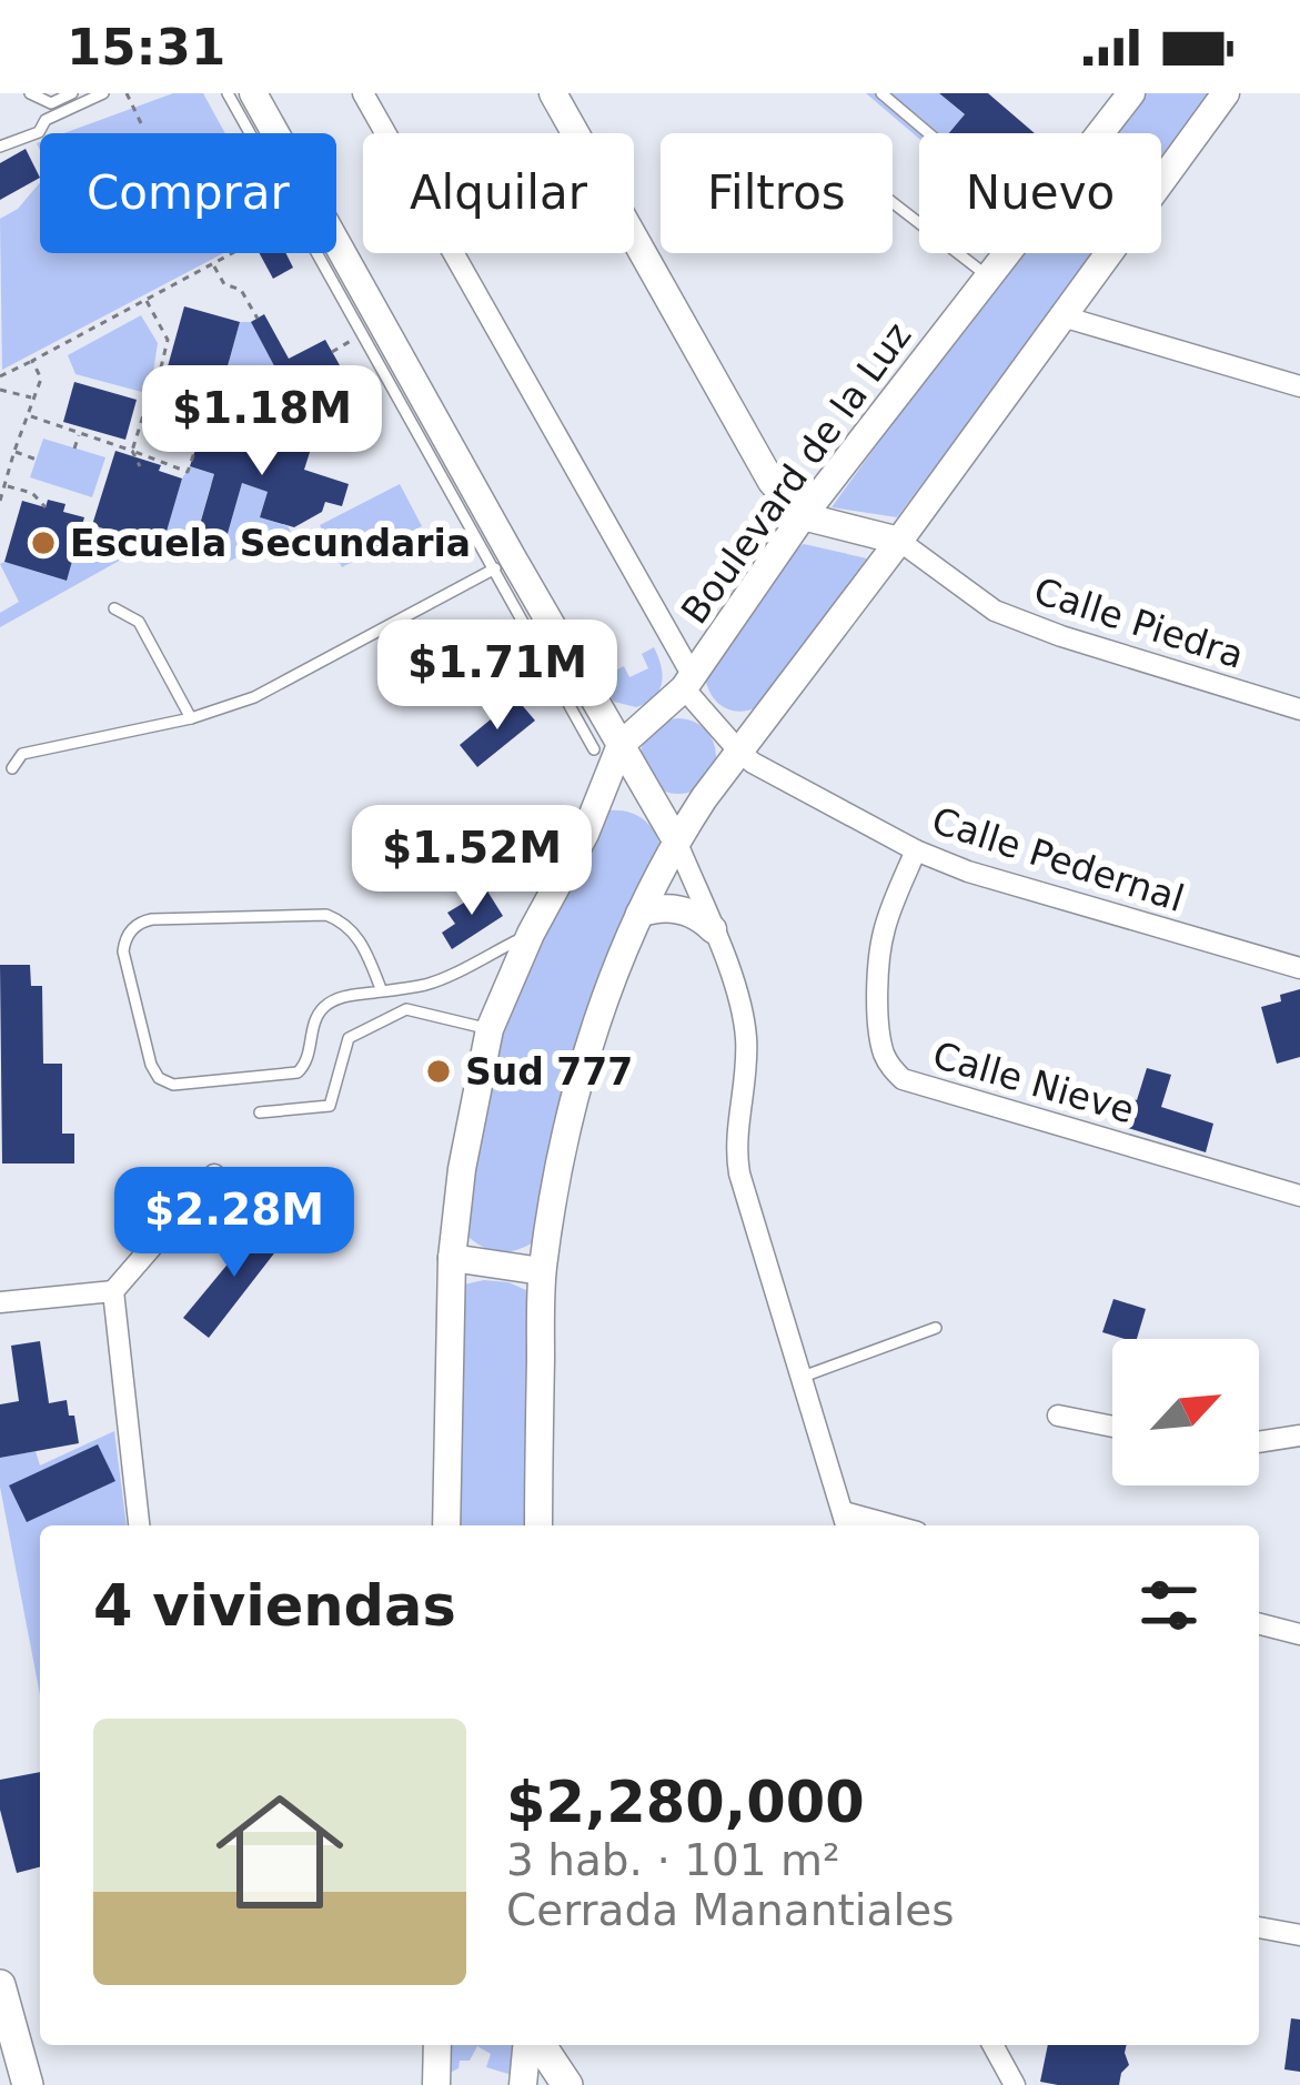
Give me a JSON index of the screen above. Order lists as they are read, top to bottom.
{
  "streets": {
    "street": [
      "Boulevard de la Luz",
      "Calle Piedra",
      "Calle Pedernal",
      "Calle Nieve"
    ]
  },
  "crossings": [
    ["Boulevard de la Luz", "Calle Pedernal"],
    ["Calle Pedernal", "Calle Nieve"]
  ],
  "places": ["Escuela Secundaria", "Sud 777"],
  "north": "top right",
  "page": {
    "status": "15:31",
    "chip": [
      "Comprar",
      "Alquilar",
      "Filtros",
      "Nuevo"
    ],
    "price": [
      "$1.18M",
      "$1.71M",
      "$1.52M",
      "$2.28M"
    ],
    "heading": "4 viviendas",
    "list": [
      {
        "name": "$2,280,000",
        "note": "3 hab. · 101 m² · Cerrada Manantiales"
      }
    ]
  }
}
